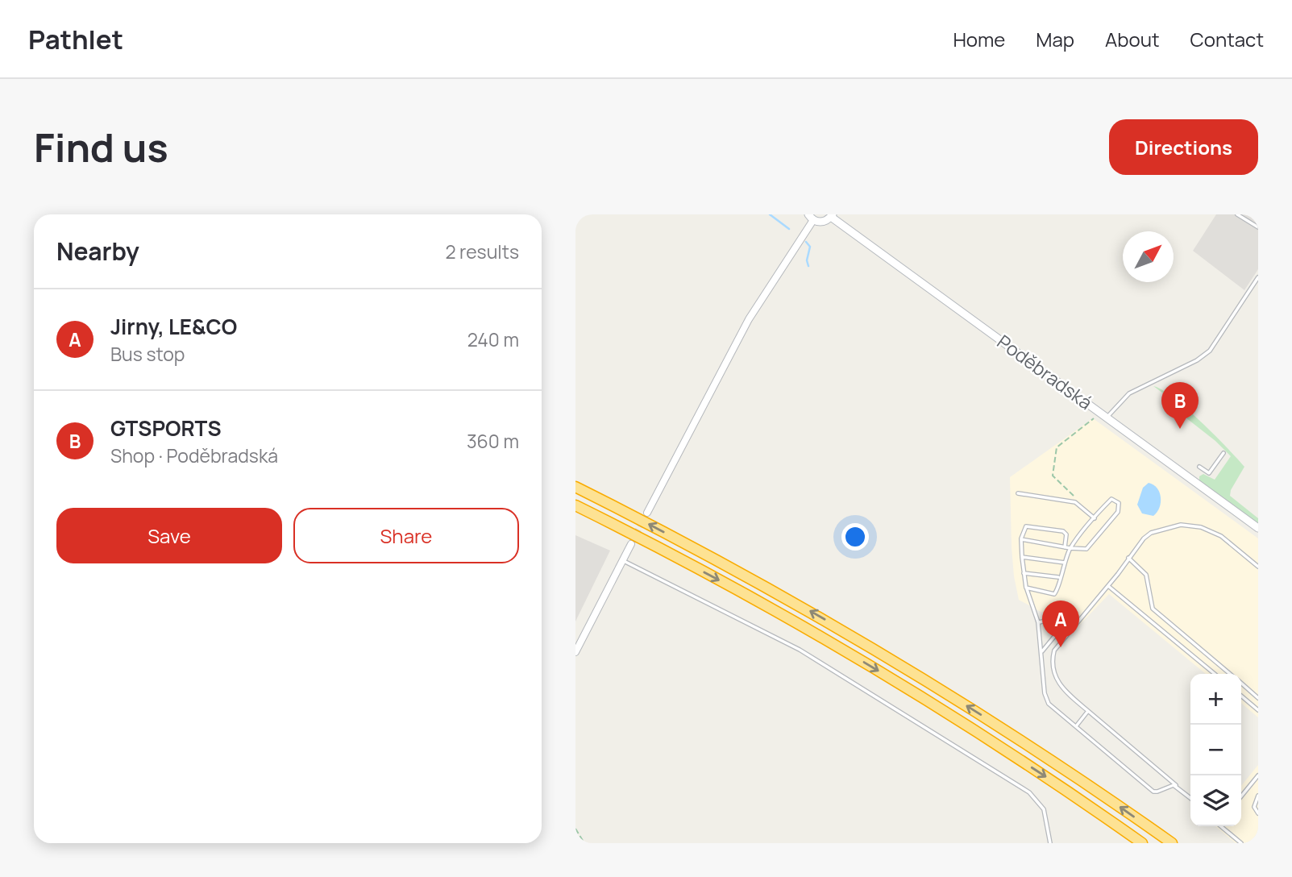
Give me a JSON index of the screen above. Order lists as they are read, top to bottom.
{
  "streets": {
    "main road": ["Poděbradská"]
  },
  "north": "top right",
  "page": {
    "header": "Pathlet",
    "nav": [
      "Home",
      "Map",
      "About",
      "Contact"
    ],
    "buttons": [
      "Directions",
      ["Save", "Share"]
    ],
    "title": "Find us",
    "heading": ["Nearby", "2 results"],
    "list": [
      {
        "mark": "A",
        "name": "Jirny, LE&CO",
        "note": "Bus stop",
        "value": "240 m"
      },
      {
        "mark": "B",
        "name": "GTSPORTS",
        "note": "Shop · Poděbradská",
        "value": "360 m"
      }
    ],
    "pins": ["B", "A"],
    "map_buttons": ["+", "−"]
  }
}
